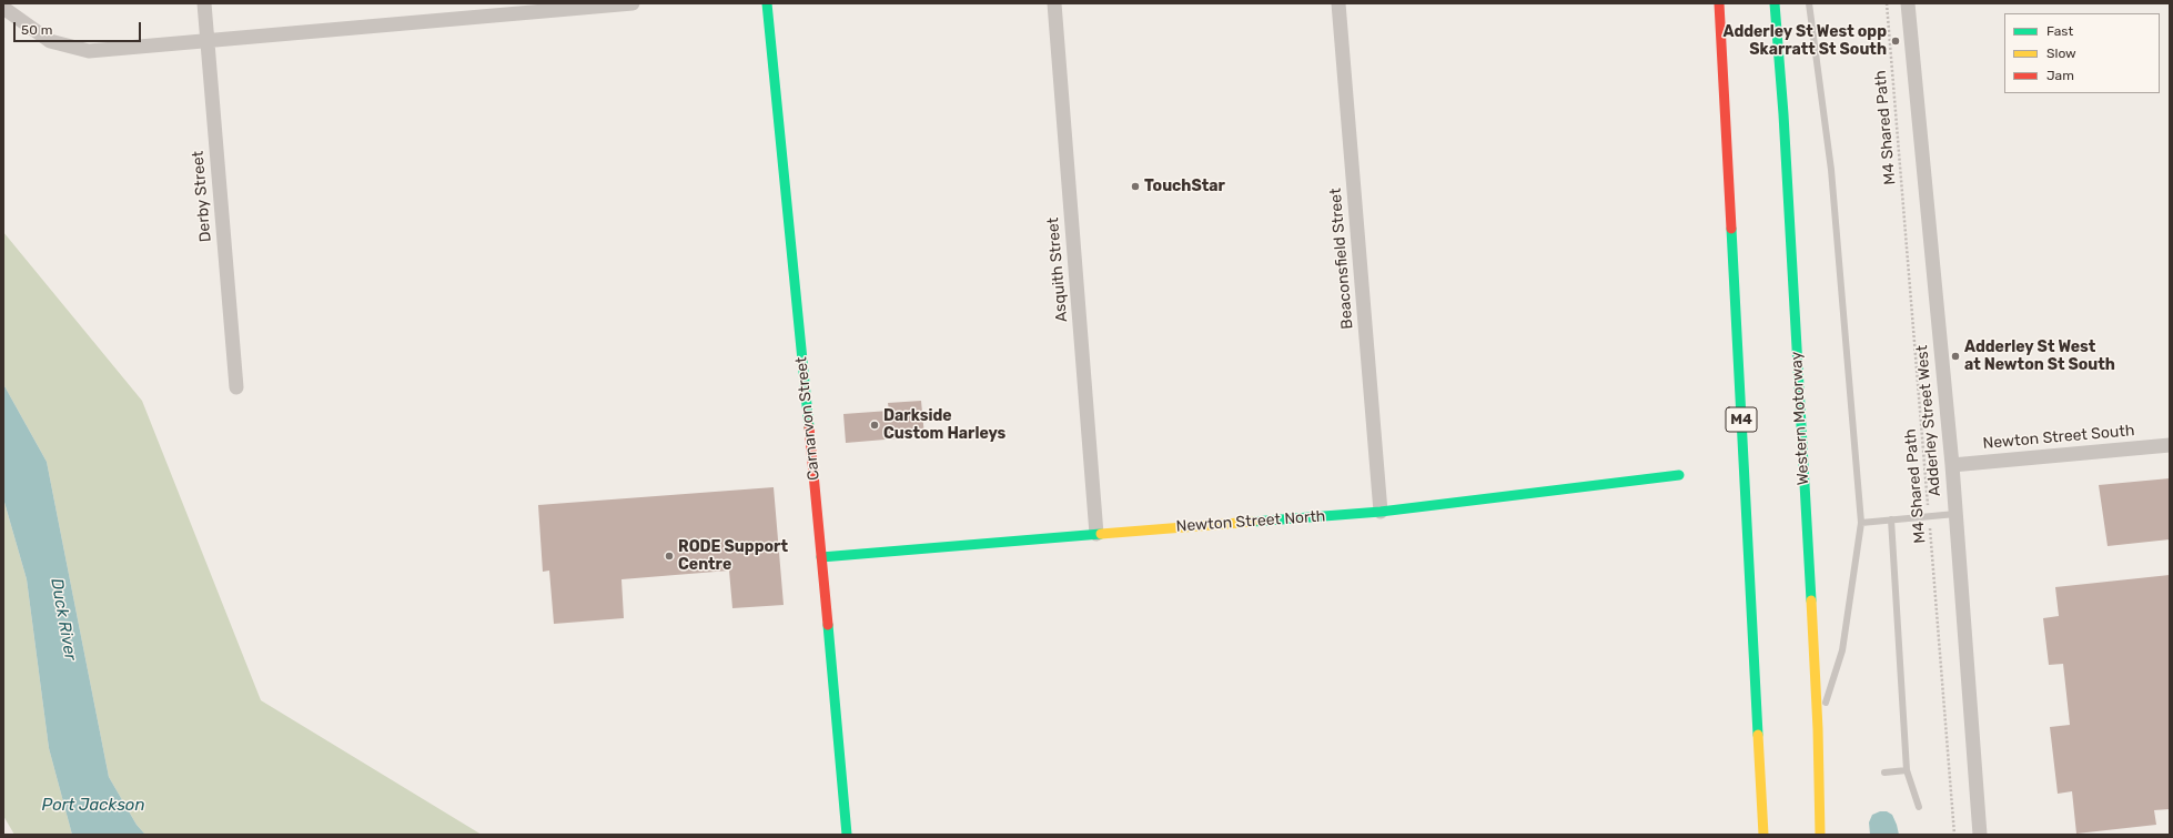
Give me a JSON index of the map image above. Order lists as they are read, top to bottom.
{
  "streets": {
    "main road": [
      "Carnarvon Street",
      "Western Motorway",
      "M4",
      "Newton Street North"
    ],
    "street": [
      "Derby Street",
      "Beaconsfield Street",
      "Asquith Street",
      "Adderley Street West",
      "Newton Street South"
    ],
    "path": ["M4 Shared Path"]
  },
  "crossings": [
    ["Beaconsfield Street", "Newton Street North"],
    ["Asquith Street", "Newton Street North"],
    ["Carnarvon Street", "Newton Street North"],
    ["Adderley Street West", "Newton Street South"]
  ],
  "water": ["Duck River", "Port Jackson"],
  "places": [
    "Adderley St West opp Skarratt St South",
    "TouchStar",
    "Adderley St West at Newton St South",
    "Darkside Custom Harleys",
    "RODE Support Centre"
  ],
  "legend": ["Fast", "Slow", "Jam"],
  "scale_bar": "50 m"
}
